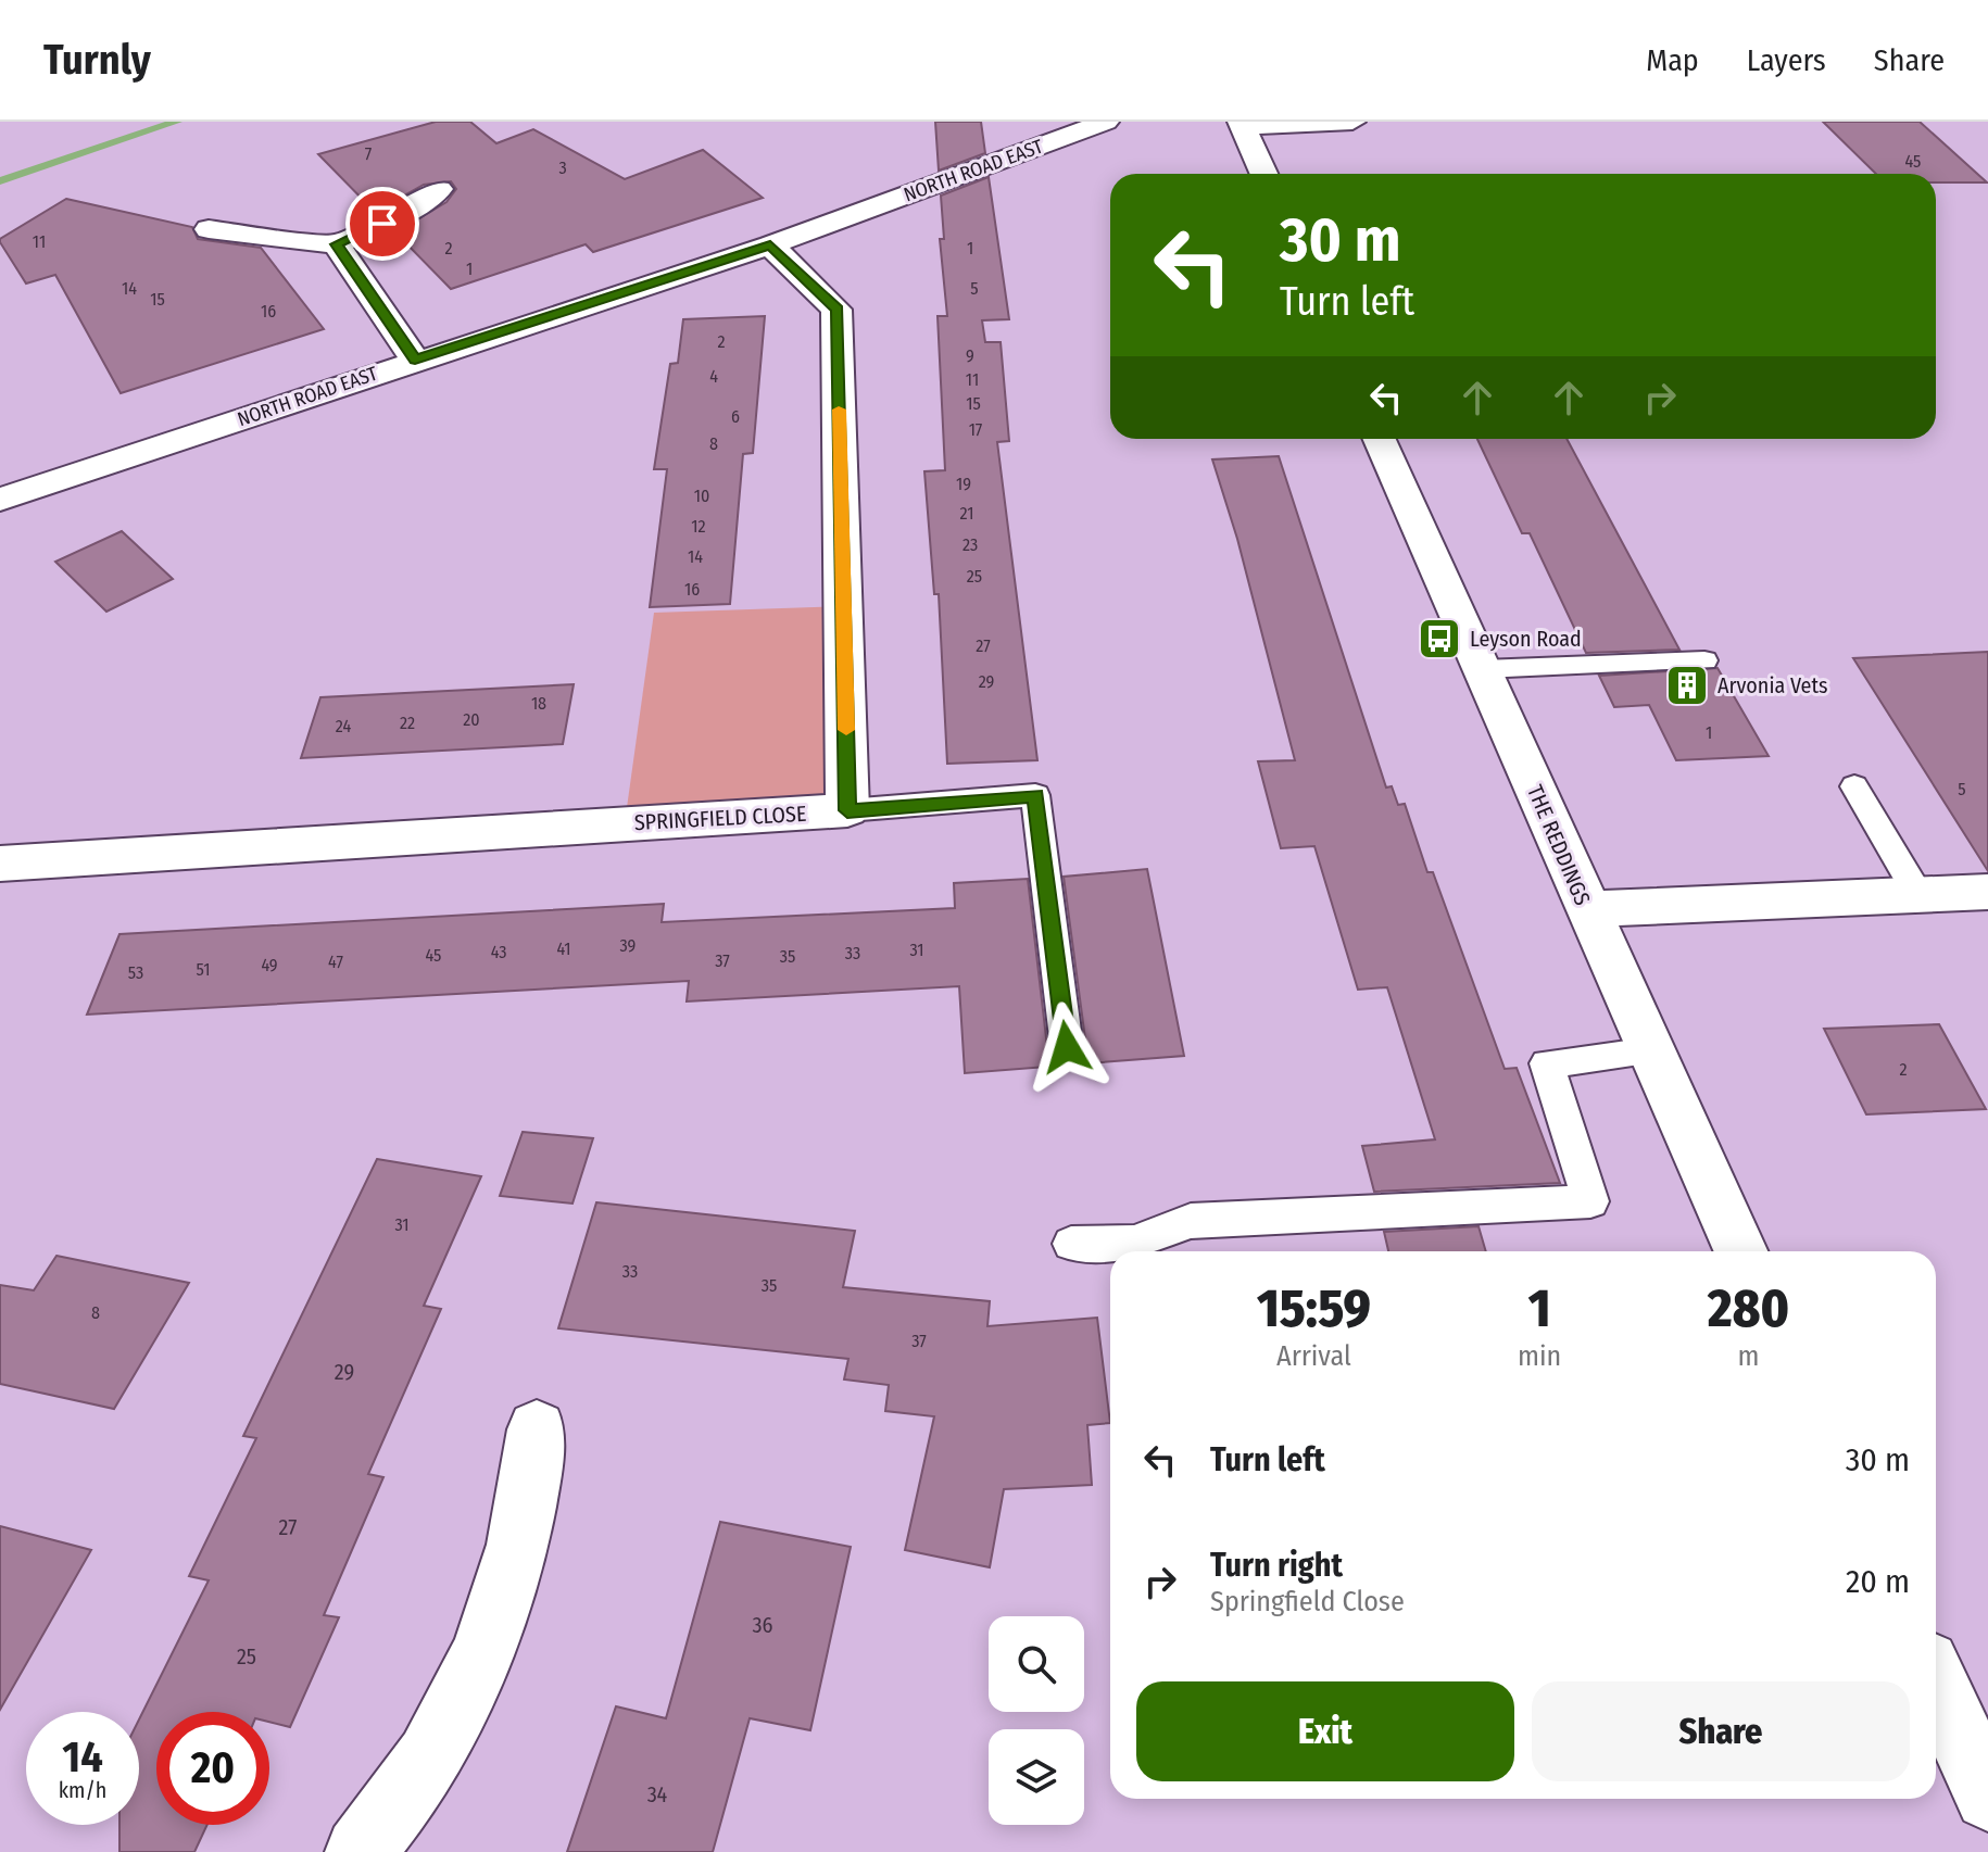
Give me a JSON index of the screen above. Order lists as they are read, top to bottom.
{
  "streets": {
    "street": ["NORTH ROAD EAST", "SPRINGFIELD CLOSE", "THE REDDINGS"]
  },
  "places": {
    "bus stop": ["Leyson Road"],
    "building": ["Arvonia Vets"]
  },
  "house_numbers": [
    "7",
    "45",
    "3",
    "11",
    "2",
    "1",
    "1",
    "14",
    "5",
    "15",
    "16",
    "2",
    "9",
    "4",
    "11",
    "15",
    "6",
    "17",
    "8",
    "19",
    "10",
    "21",
    "12",
    "23",
    "14",
    "25",
    "16",
    "27",
    "29",
    "18",
    "20",
    "22",
    "24",
    "1",
    "5",
    "39",
    "41",
    "31",
    "43",
    "33",
    "45",
    "35",
    "37",
    "47",
    "49",
    "51",
    "53",
    "2",
    "31",
    "33",
    "35",
    "8",
    "37",
    "29",
    "27",
    "36",
    "25",
    "34"
  ],
  "page": {
    "header": "Turnly",
    "nav": ["Map", "Layers", "Share"],
    "turn": ["30 m", "Turn left"],
    "eta": [
      "15:59",
      "Arrival",
      "1",
      "min",
      "280",
      "m"
    ],
    "list": [
      {
        "name": "Turn left",
        "value": "30 m"
      },
      {
        "name": "Turn right",
        "note": "Springfield Close",
        "value": "20 m"
      }
    ],
    "buttons": ["Exit", "Share"],
    "speed": "14 km/h",
    "limit": "20"
  }
}
